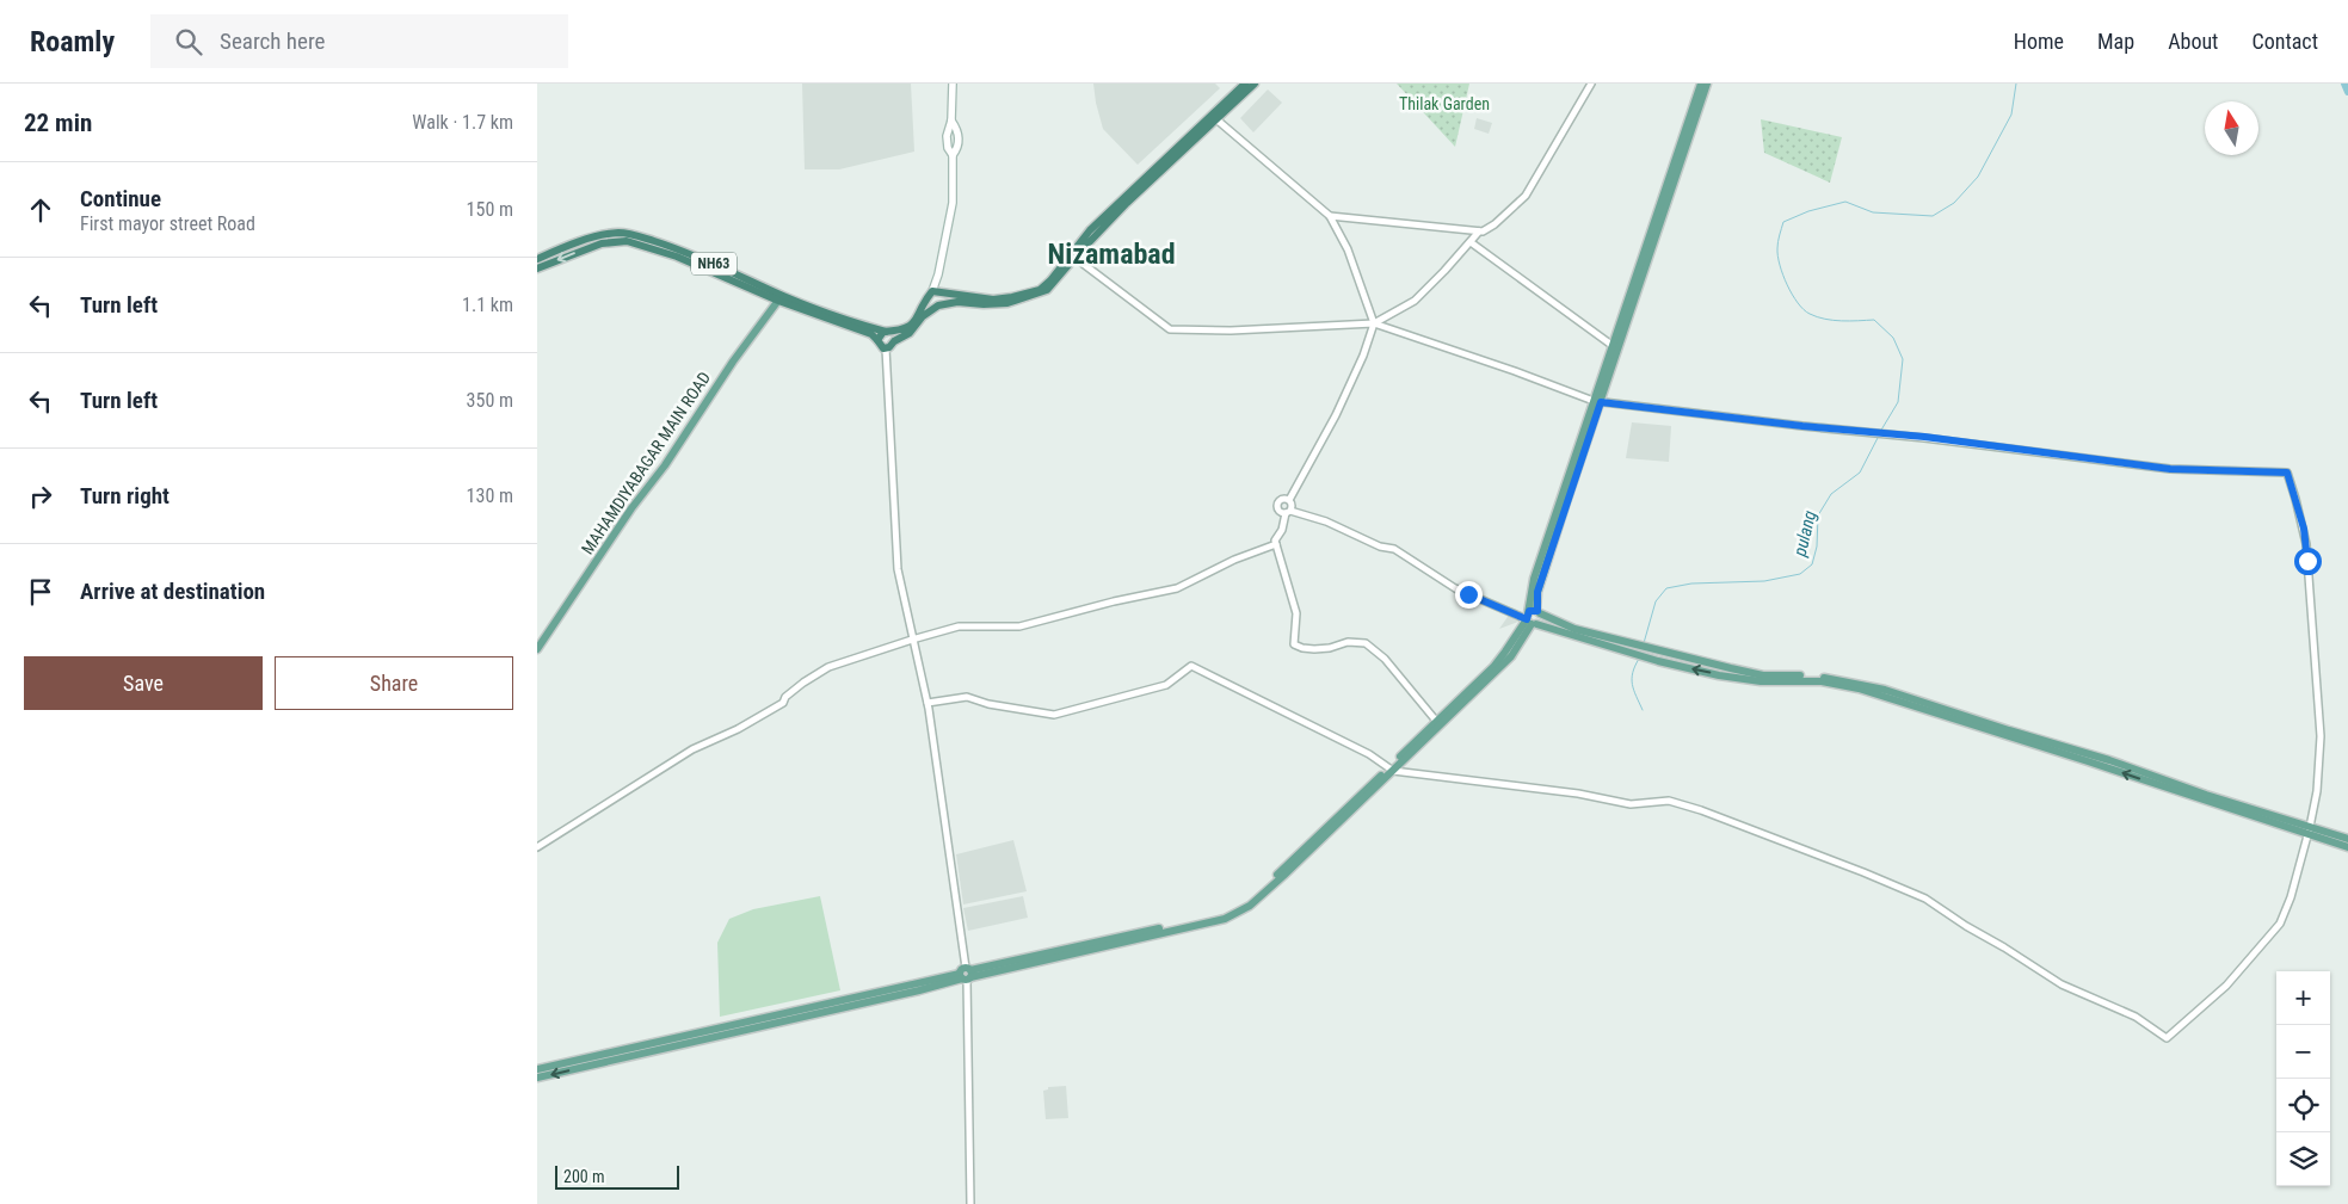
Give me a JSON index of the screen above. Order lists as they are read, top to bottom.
{
  "streets": {
    "highway": ["NH63"],
    "main road": ["MAHAMDIYABAGAR MAIN ROAD"]
  },
  "crossings": [
    ["NH63", "MAHAMDIYABAGAR MAIN ROAD"]
  ],
  "districts": ["Nizamabad"],
  "water": ["pulang"],
  "parks": ["Thilak Garden"],
  "scale_bar": "200 m",
  "north": "top",
  "page": {
    "header": "Roamly",
    "search": "Search here",
    "nav": [
      "Home",
      "Map",
      "About",
      "Contact"
    ],
    "heading": ["22 min", "Walk · 1.7 km"],
    "list": [
      ["Continue", "First mayor street Road", "150 m"],
      ["Turn left", "1.1 km"],
      ["Turn left", "350 m"],
      ["Turn right", "130 m"],
      "Arrive at destination"
    ],
    "buttons": ["Save", "Share"],
    "map_buttons": ["+", "−"],
    "scale": "200 m"
  }
}
